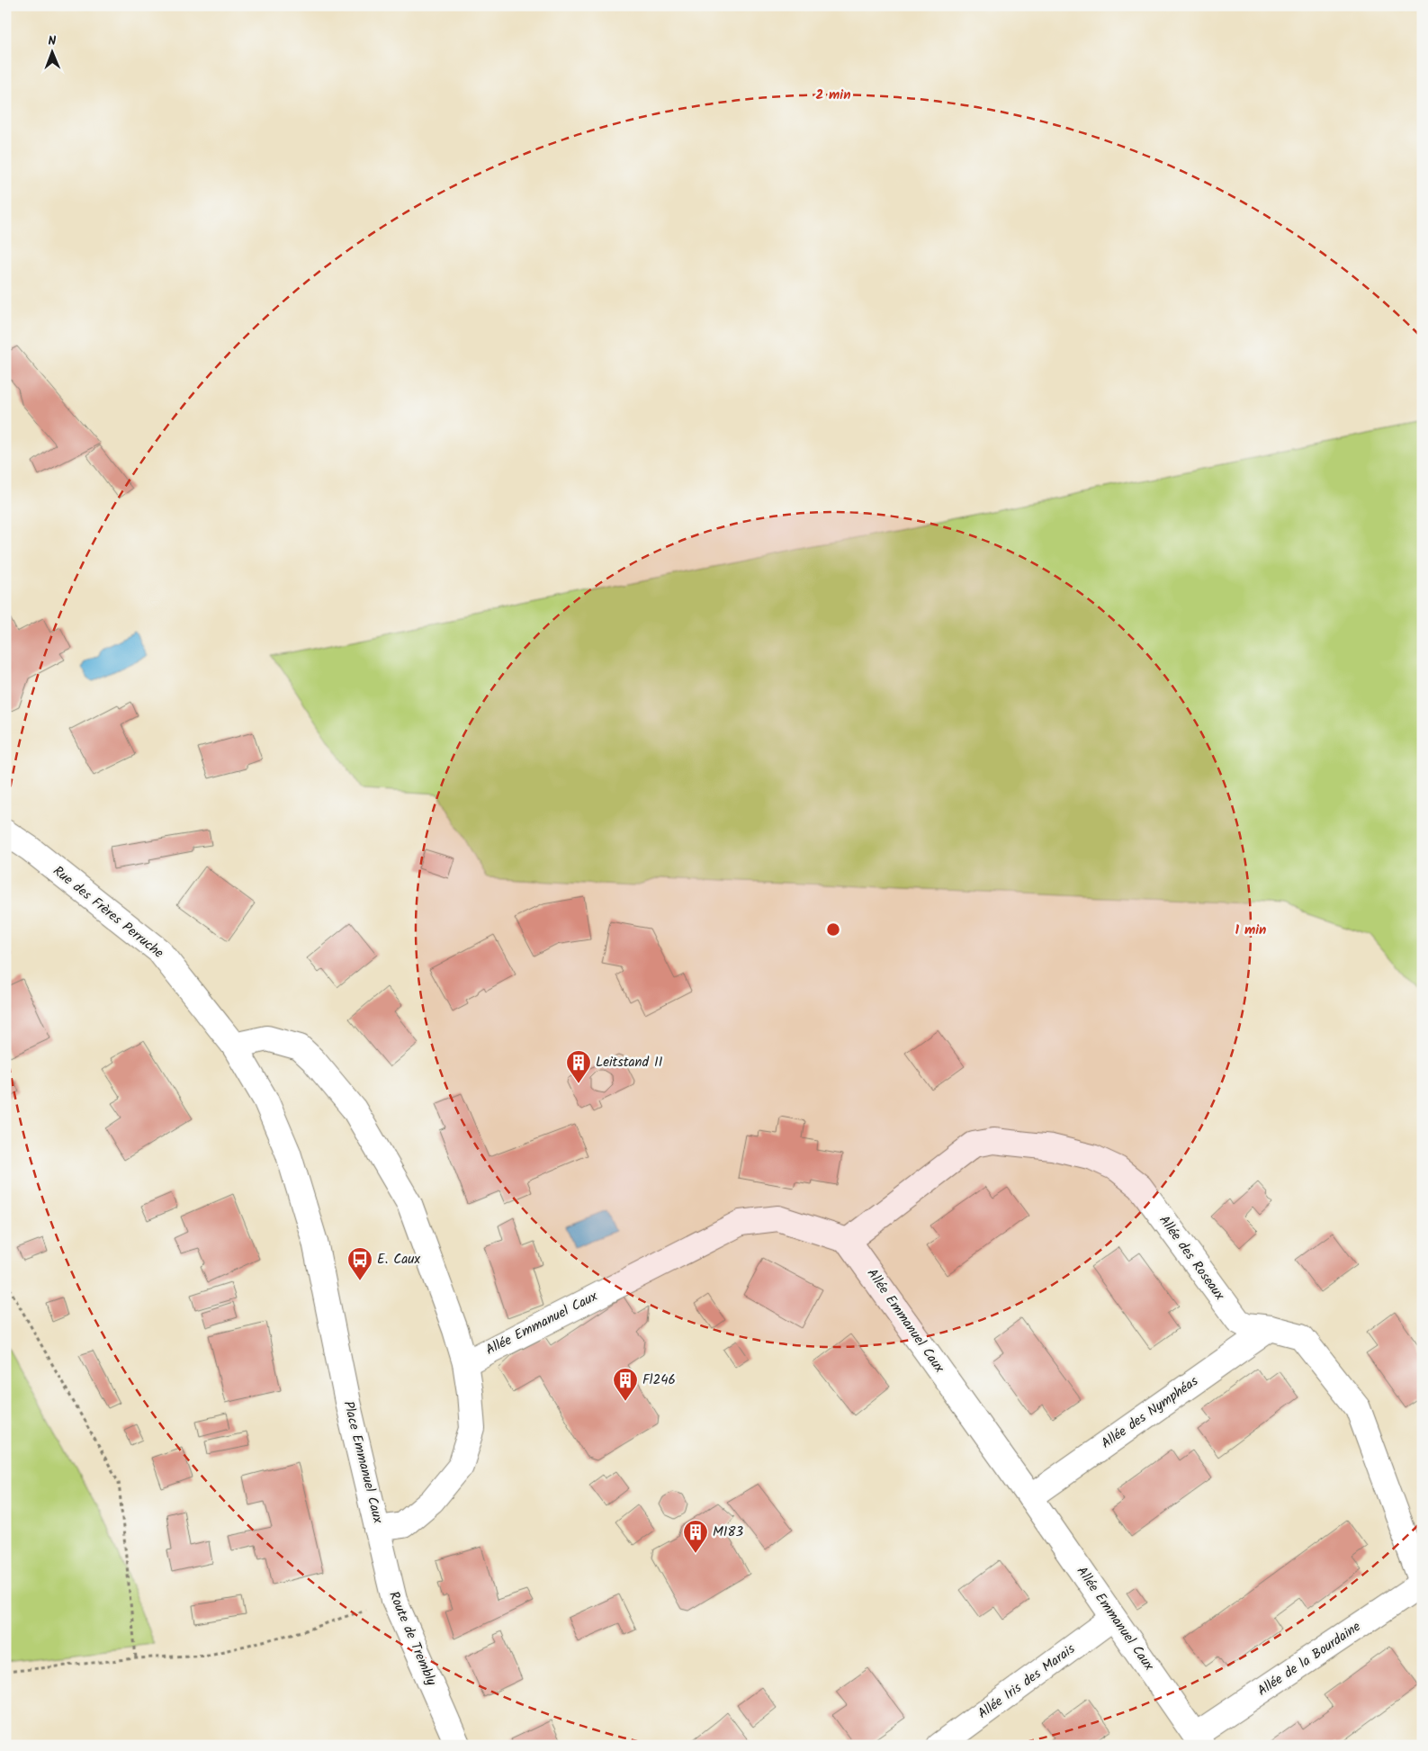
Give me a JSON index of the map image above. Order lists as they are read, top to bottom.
{
  "streets": {
    "street": [
      "Rue des Frères Perruche",
      "Allée des Roseaux",
      "Allée Emmanuel Caux",
      "Allée des Nymphéas",
      "Place Emmanuel Caux",
      "Route de Trembly",
      "Allée de la Bourdaine",
      "Allée Iris des Marais"
    ]
  },
  "crossings": [
    ["Rue des Frères Perruche", "Place Emmanuel Caux"],
    ["Allée des Roseaux", "Allée Emmanuel Caux"],
    ["Allée des Roseaux", "Allée des Nymphéas"],
    ["Allée des Roseaux", "Allée de la Bourdaine"],
    ["Allée Emmanuel Caux", "Allée des Nymphéas"],
    ["Allée Emmanuel Caux", "Place Emmanuel Caux"],
    ["Allée Emmanuel Caux", "Allée de la Bourdaine"],
    ["Allée Emmanuel Caux", "Allée Iris des Marais"],
    ["Place Emmanuel Caux", "Route de Trembly"]
  ],
  "places": {
    "building": ["Leitstand II", "Fl246", "M183"],
    "bus stop": ["E. Caux"]
  },
  "north": "top",
  "rings": ["2 min", "1 min"]
}
